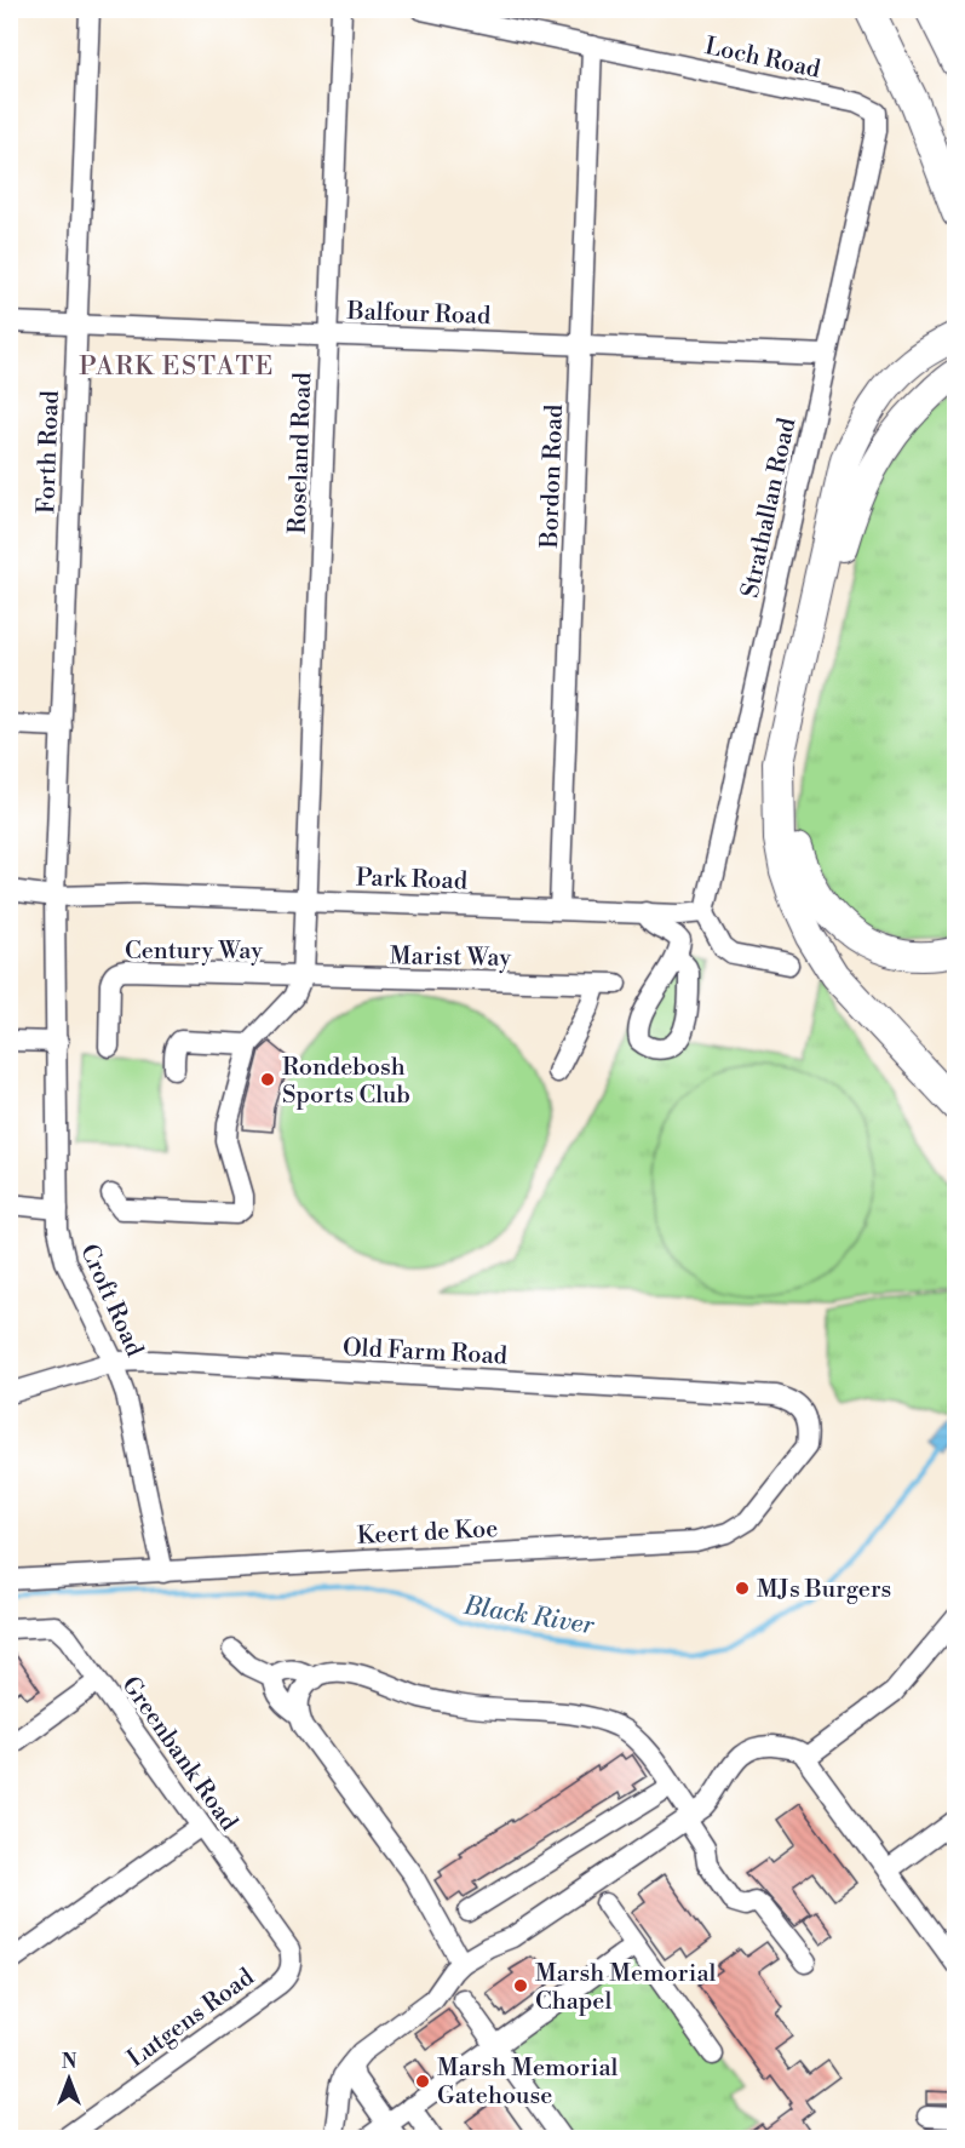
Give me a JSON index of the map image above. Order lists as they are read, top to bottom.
{
  "streets": {
    "street": [
      "Loch Road",
      "Balfour Road",
      "Forth Road",
      "Roseland Road",
      "Bordon Road",
      "Strathallan Road",
      "Park Road",
      "Century Way",
      "Marist Way",
      "Croft Road",
      "Old Farm Road",
      "Keert de Koe",
      "Greenbank Road",
      "Lutgens Road"
    ]
  },
  "crossings": [
    ["Loch Road", "Bordon Road"],
    ["Loch Road", "Strathallan Road"],
    ["Balfour Road", "Forth Road"],
    ["Balfour Road", "Roseland Road"],
    ["Balfour Road", "Bordon Road"],
    ["Balfour Road", "Strathallan Road"],
    ["Forth Road", "Park Road"],
    ["Forth Road", "Croft Road"],
    ["Roseland Road", "Park Road"],
    ["Roseland Road", "Century Way"],
    ["Roseland Road", "Marist Way"],
    ["Bordon Road", "Park Road"],
    ["Strathallan Road", "Park Road"],
    ["Park Road", "Croft Road"],
    ["Century Way", "Marist Way"],
    ["Croft Road", "Old Farm Road"],
    ["Croft Road", "Keert de Koe"],
    ["Old Farm Road", "Keert de Koe"],
    ["Greenbank Road", "Lutgens Road"]
  ],
  "districts": ["PARK ESTATE"],
  "water": ["Black River"],
  "places": [
    "Rondebosh Sports Club",
    "MJs Burgers",
    "Marsh Memorial Chapel",
    "Marsh Memorial Gatehouse"
  ],
  "north": "top"
}
